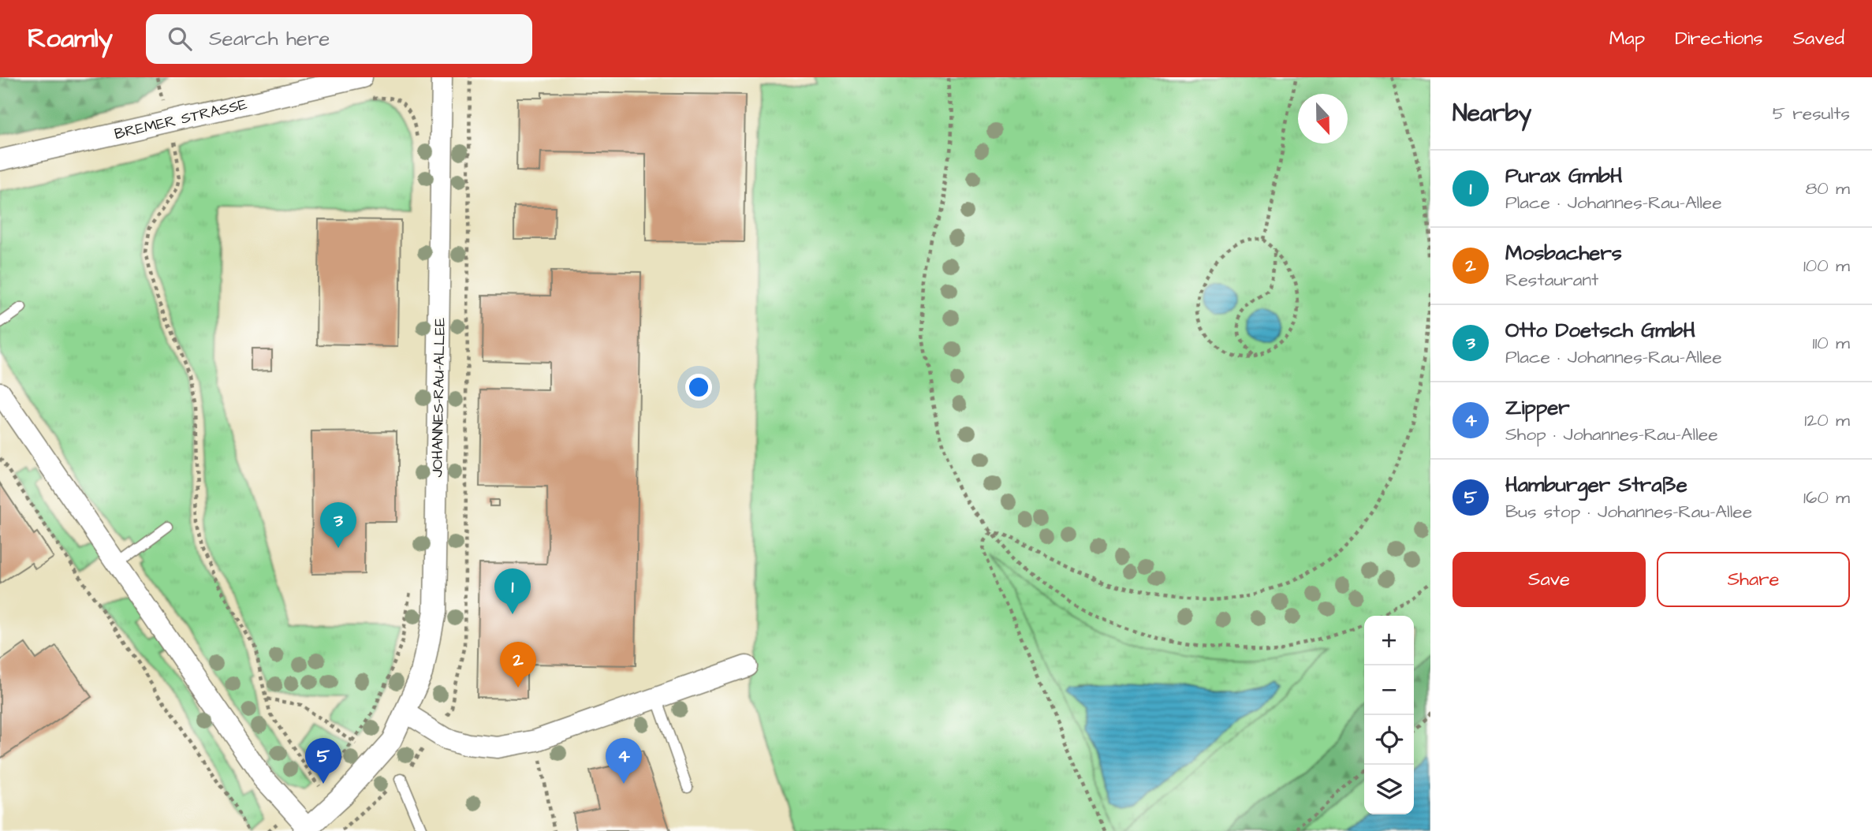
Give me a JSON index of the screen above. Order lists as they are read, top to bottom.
{
  "streets": {
    "street": ["BREMER STRASSE", "JOHANNES-RAU-ALLEE"]
  },
  "north": "bottom",
  "page": {
    "header": "Roamly",
    "search": "Search here",
    "nav": ["Map", "Directions", "Saved"],
    "heading": ["Nearby", "5 results"],
    "list": [
      {
        "mark": "1",
        "name": "Purax GmbH",
        "note": "Place · Johannes-Rau-Allee",
        "value": "80 m"
      },
      {
        "mark": "2",
        "name": "Mosbachers",
        "note": "Restaurant",
        "value": "100 m"
      },
      {
        "mark": "3",
        "name": "Otto Doetsch GmbH",
        "note": "Place · Johannes-Rau-Allee",
        "value": "110 m"
      },
      {
        "mark": "4",
        "name": "Zipper",
        "note": "Shop · Johannes-Rau-Allee",
        "value": "120 m"
      },
      {
        "mark": "5",
        "name": "Hamburger Straße",
        "note": "Bus stop · Johannes-Rau-Allee",
        "value": "160 m"
      }
    ],
    "pins": [
      "3",
      "1",
      "2",
      "4",
      "5"
    ],
    "buttons": ["Save", "Share"],
    "map_buttons": ["+", "−"]
  }
}
